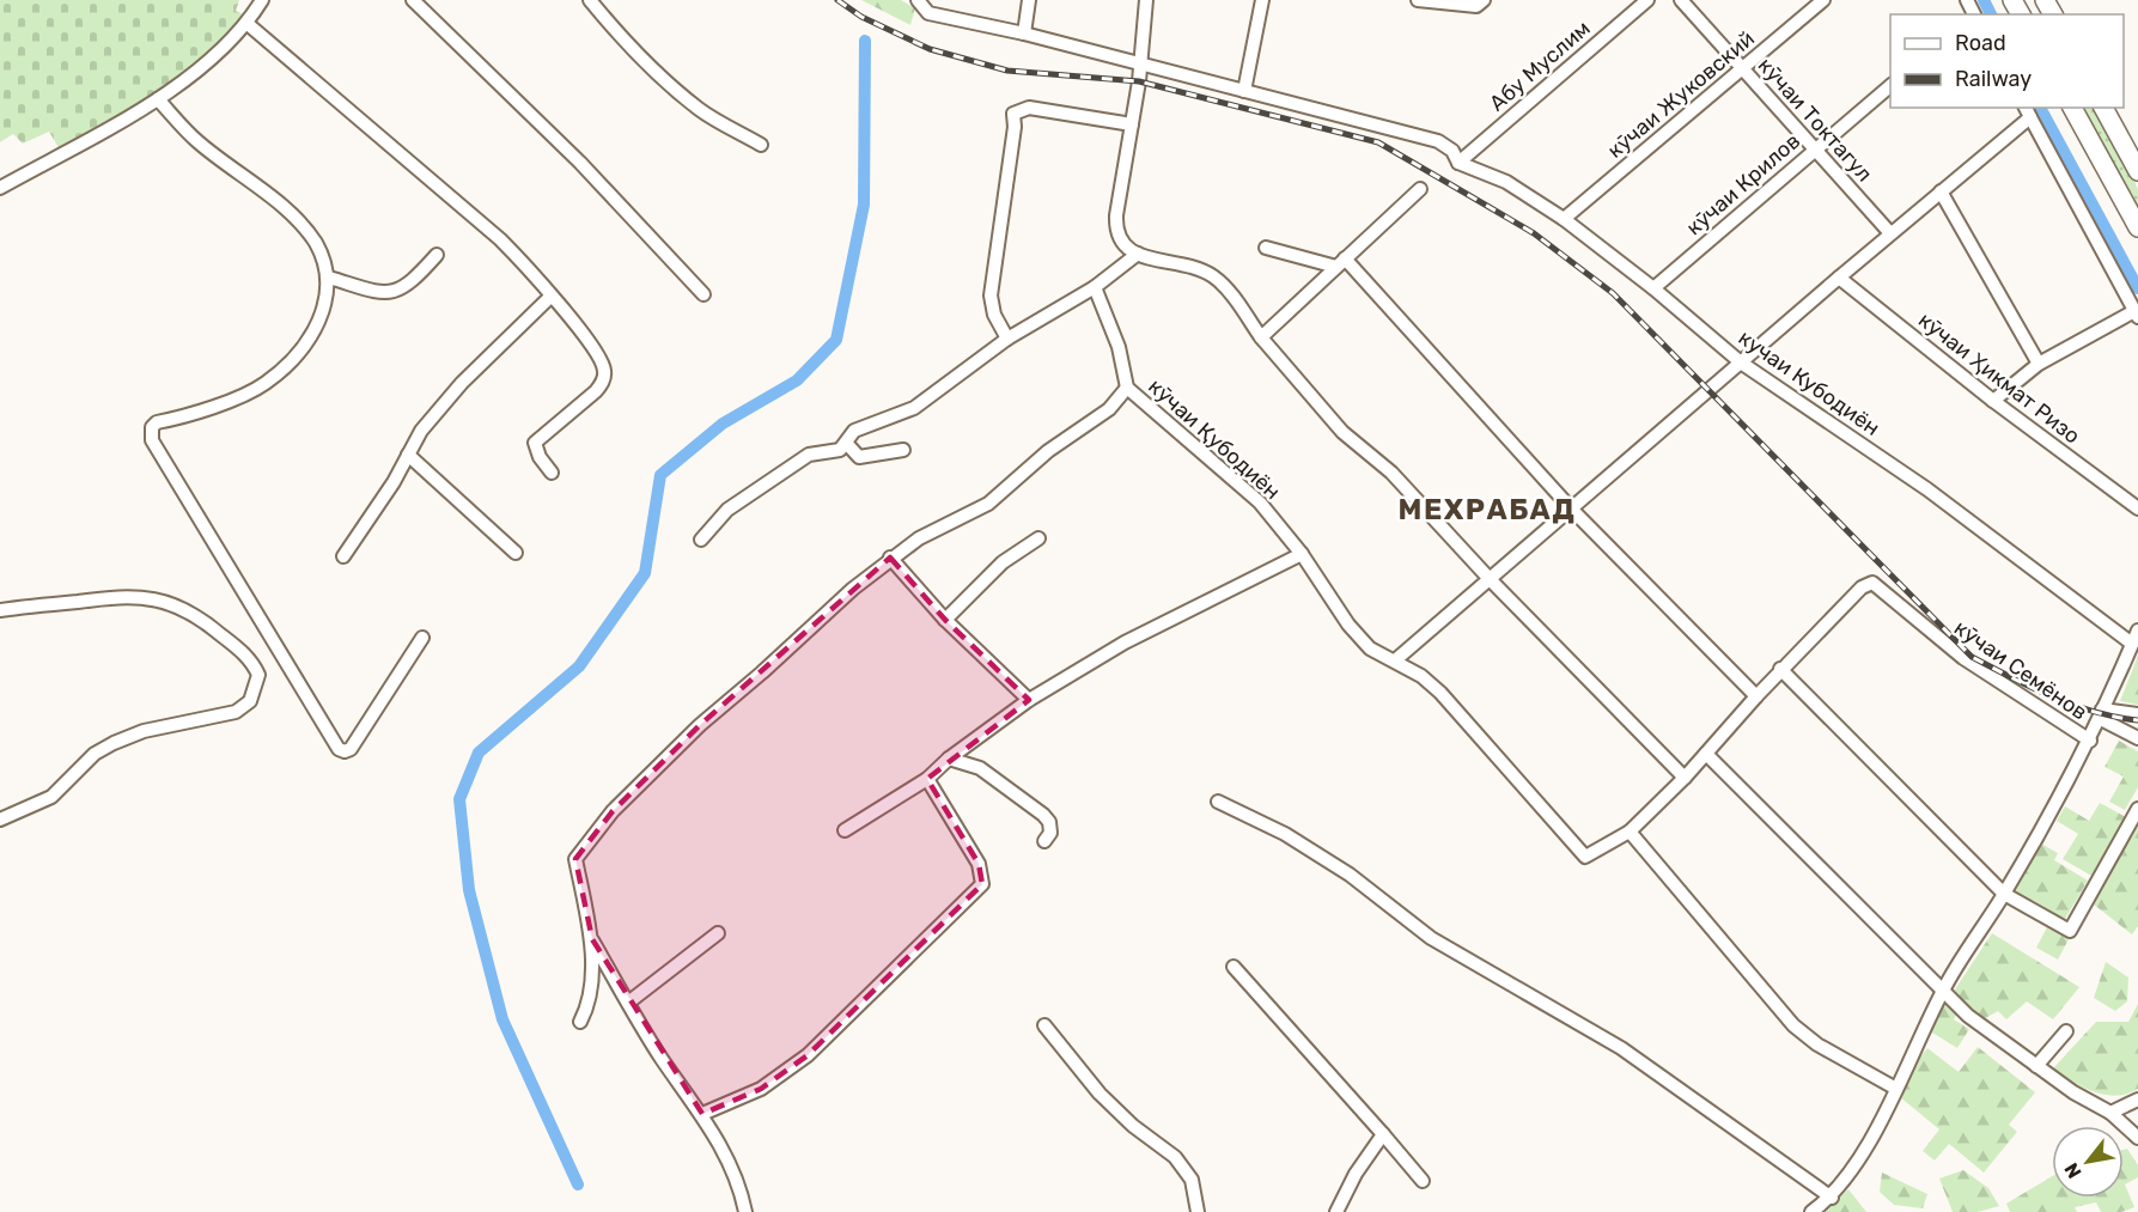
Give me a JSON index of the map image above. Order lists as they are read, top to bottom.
{
  "streets": {
    "street": [
      "Абу Муслим",
      "кӯчаи Жуковский",
      "кӯчаи Токтагул",
      "кӯчаи Крилов",
      "кӯчаи Ҳикмат Ризо",
      "кучаи Кубодиён",
      "кӯчаи Қубодиён",
      "кӯчаи Семёнов"
    ]
  },
  "crossings": [
    ["Абу Муслим", "кучаи Кубодиён"],
    ["кӯчаи Жуковский", "кӯчаи Токтагул"],
    ["кӯчаи Жуковский", "кучаи Кубодиён"],
    ["кӯчаи Токтагул", "кӯчаи Крилов"],
    ["кӯчаи Крилов", "кучаи Кубодиён"]
  ],
  "districts": ["МЕХРАБАД"],
  "legend": ["Road", "Railway"],
  "north": "bottom left"
}
